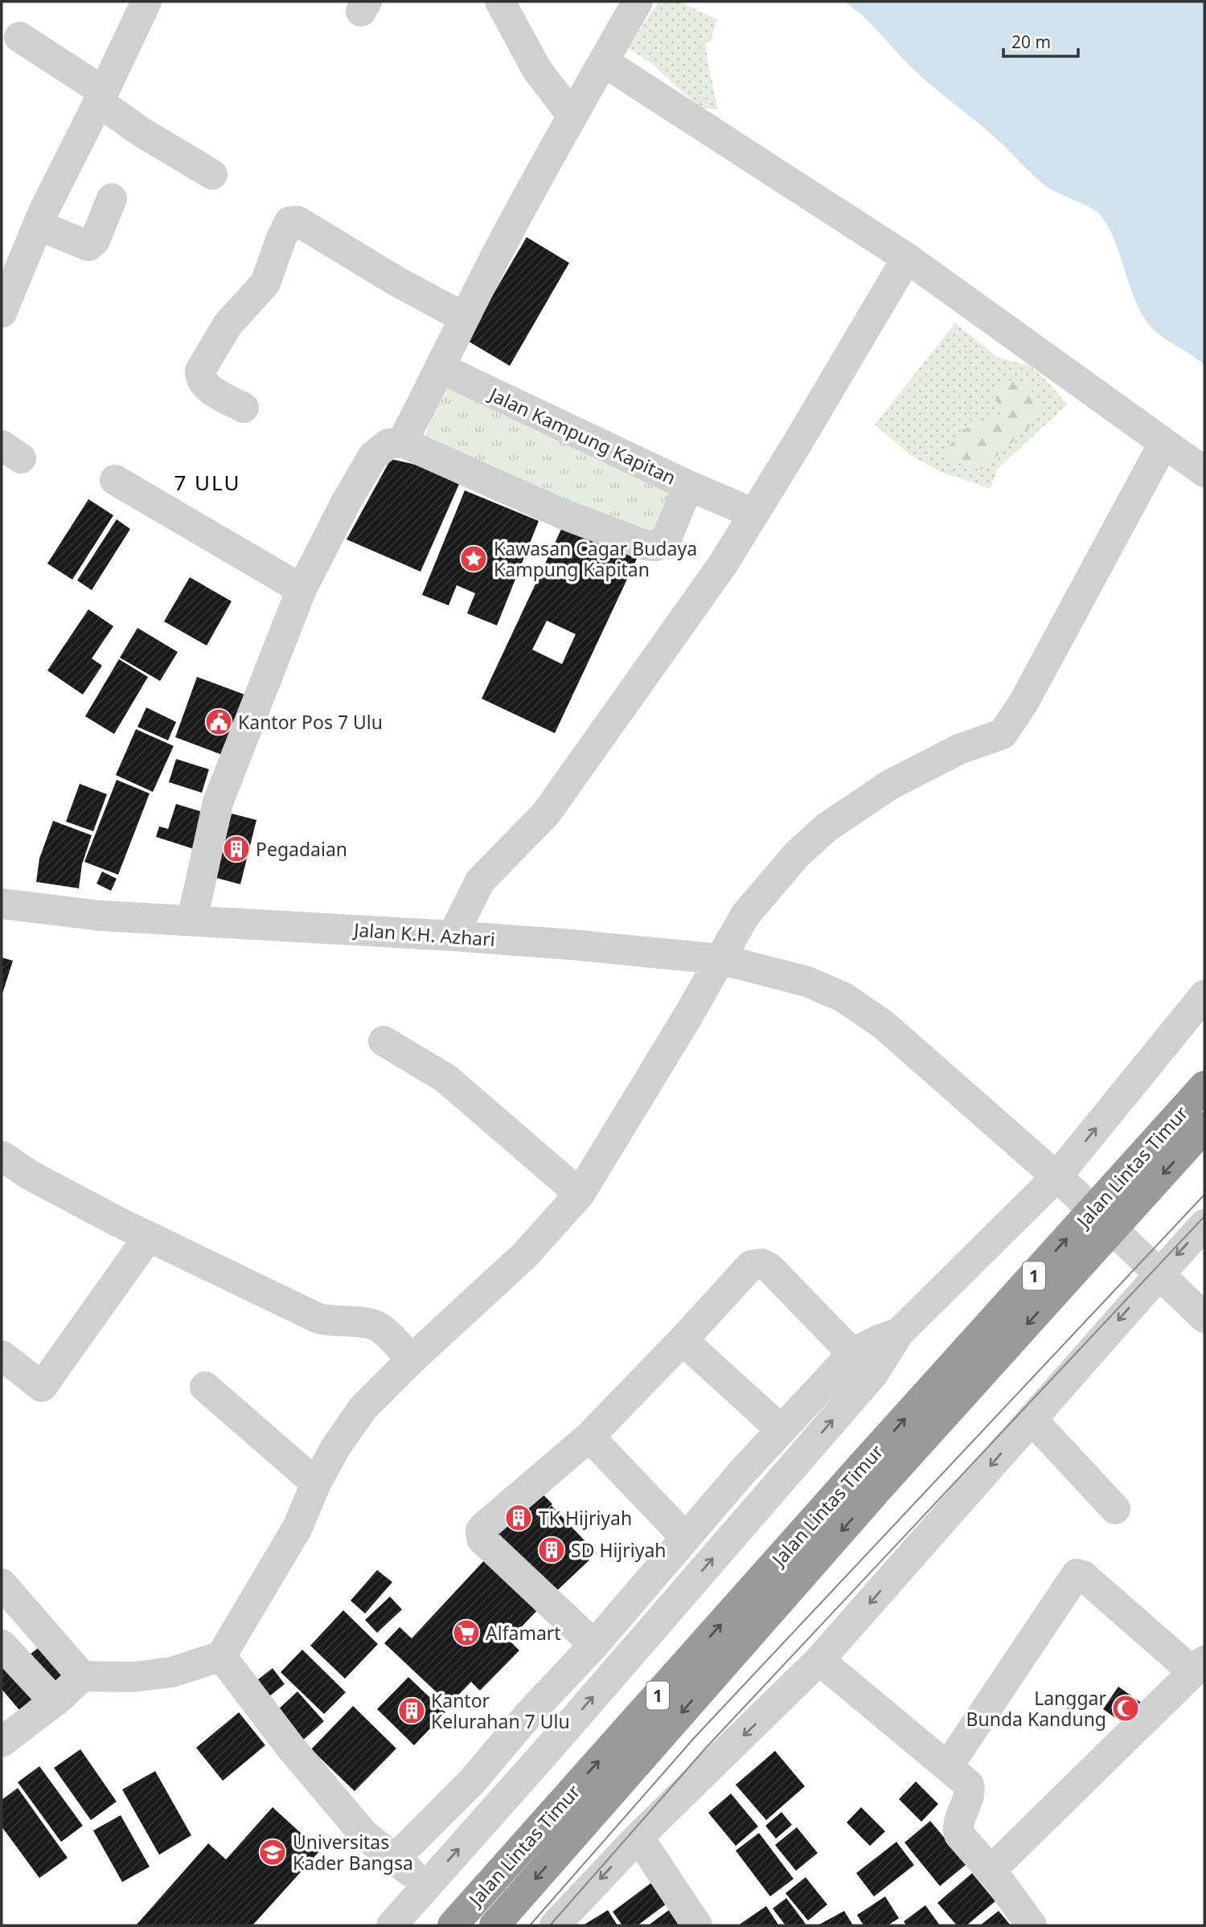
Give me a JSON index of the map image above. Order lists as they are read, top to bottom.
{
  "streets": {
    "highway": ["Jalan Lintas Timur", "1"],
    "street": ["Jalan Kampung Kapitan", "Jalan K.H. Azhari"]
  },
  "districts": ["7 ULU"],
  "places": {
    "place": ["Kawasan Cagar Budaya Kampung Kapitan"],
    "public building": ["Kantor Pos 7 Ulu"],
    "building": [
      "Pegadaian",
      "TK Hijriyah",
      "SD Hijriyah",
      "Kantor Kelurahan 7 Ulu"
    ],
    "supermarket": ["Alfamart"],
    "mosque": ["Langgar Bunda Kandung"],
    "school or university": ["Universitas Kader Bangsa"]
  },
  "scale_bar": "20 m"
}
